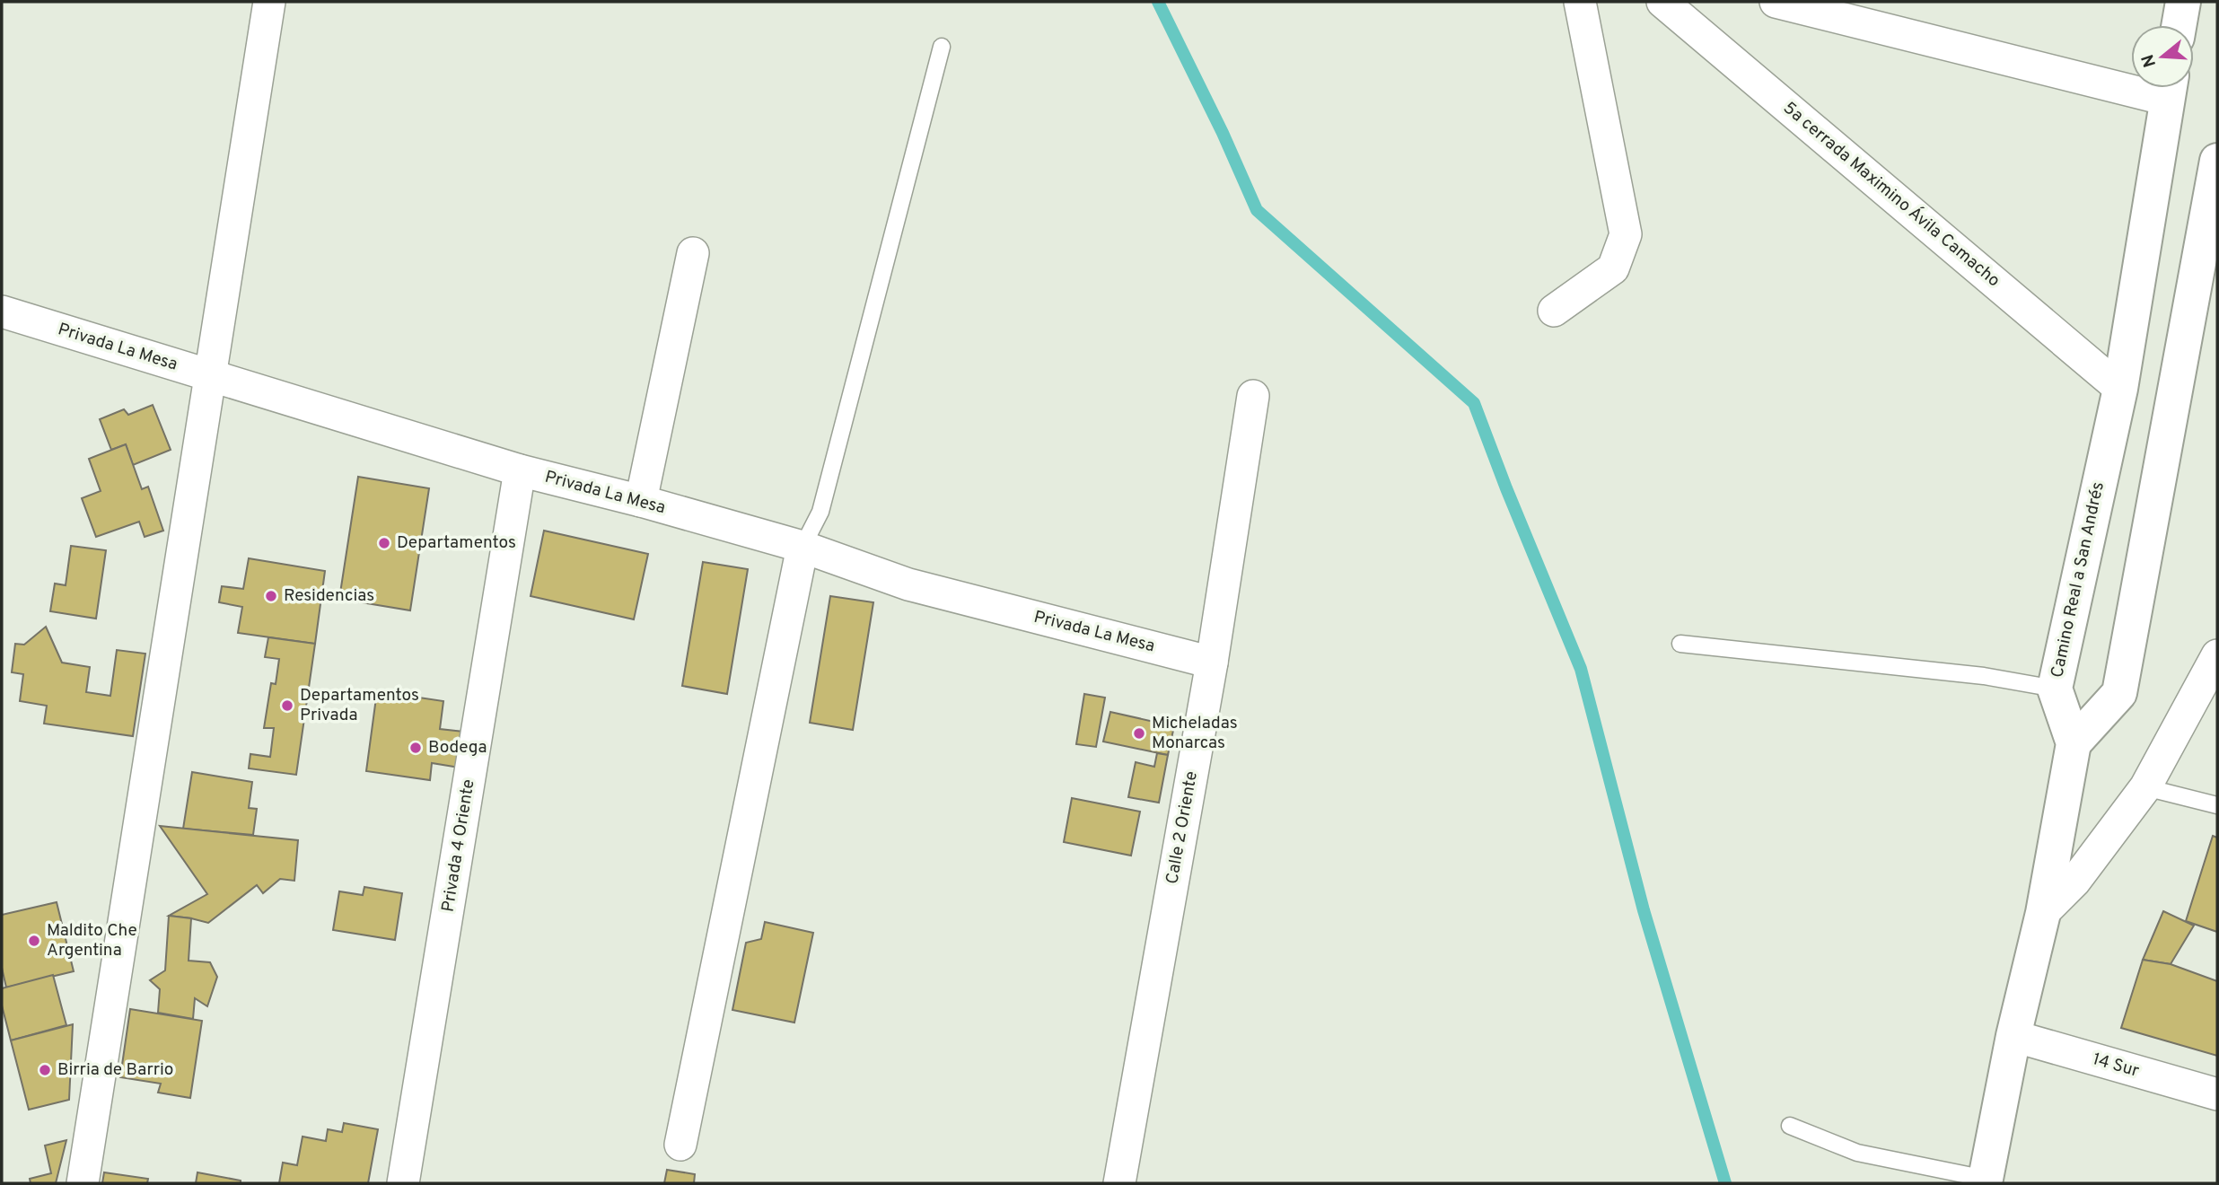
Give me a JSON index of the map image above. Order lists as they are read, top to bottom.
{
  "streets": {
    "main road": ["Camino Real a San Andrés"],
    "street": [
      "5a cerrada Maximino Ávila Camacho",
      "Privada La Mesa",
      "Calle 2 Oriente",
      "Privada 4 Oriente",
      "14 Sur"
    ]
  },
  "crossings": [
    ["5a cerrada Maximino Ávila Camacho", "Camino Real a San Andrés"],
    ["Privada La Mesa", "Calle 2 Oriente"],
    ["Privada La Mesa", "Privada 4 Oriente"]
  ],
  "places": [
    "Departamentos",
    "Residencias",
    "Departamentos Privada",
    "Micheladas Monarcas",
    "Bodega",
    "Maldito Che Argentina",
    "Birria de Barrio"
  ],
  "north": "left"
}
